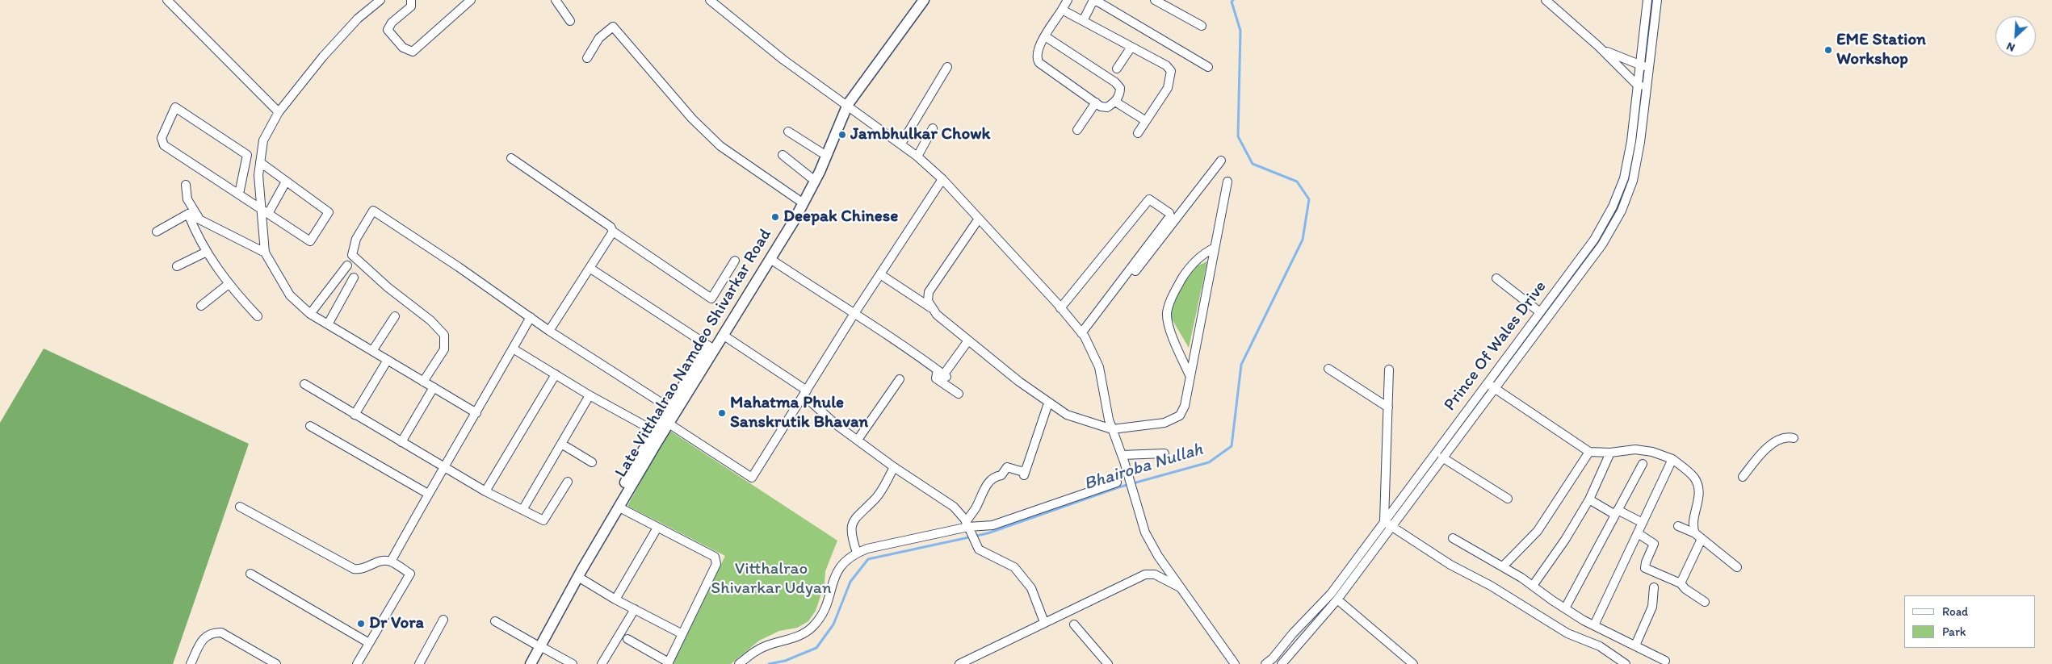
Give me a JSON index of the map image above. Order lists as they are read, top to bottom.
{
  "streets": {
    "main road": ["Late Vitthalrao Namdeo Shivarkar Road"],
    "street": ["Prince Of Wales Drive"]
  },
  "water": ["Bhairoba Nullah"],
  "parks": ["Vitthalrao Shivarkar Udyan"],
  "places": [
    "EME Station Workshop",
    "Jambhulkar Chowk",
    "Deepak Chinese",
    "Mahatma Phule Sanskrutik Bhavan",
    "Dr Vora"
  ],
  "legend": ["Road", "Park"],
  "north": "bottom left"
}
